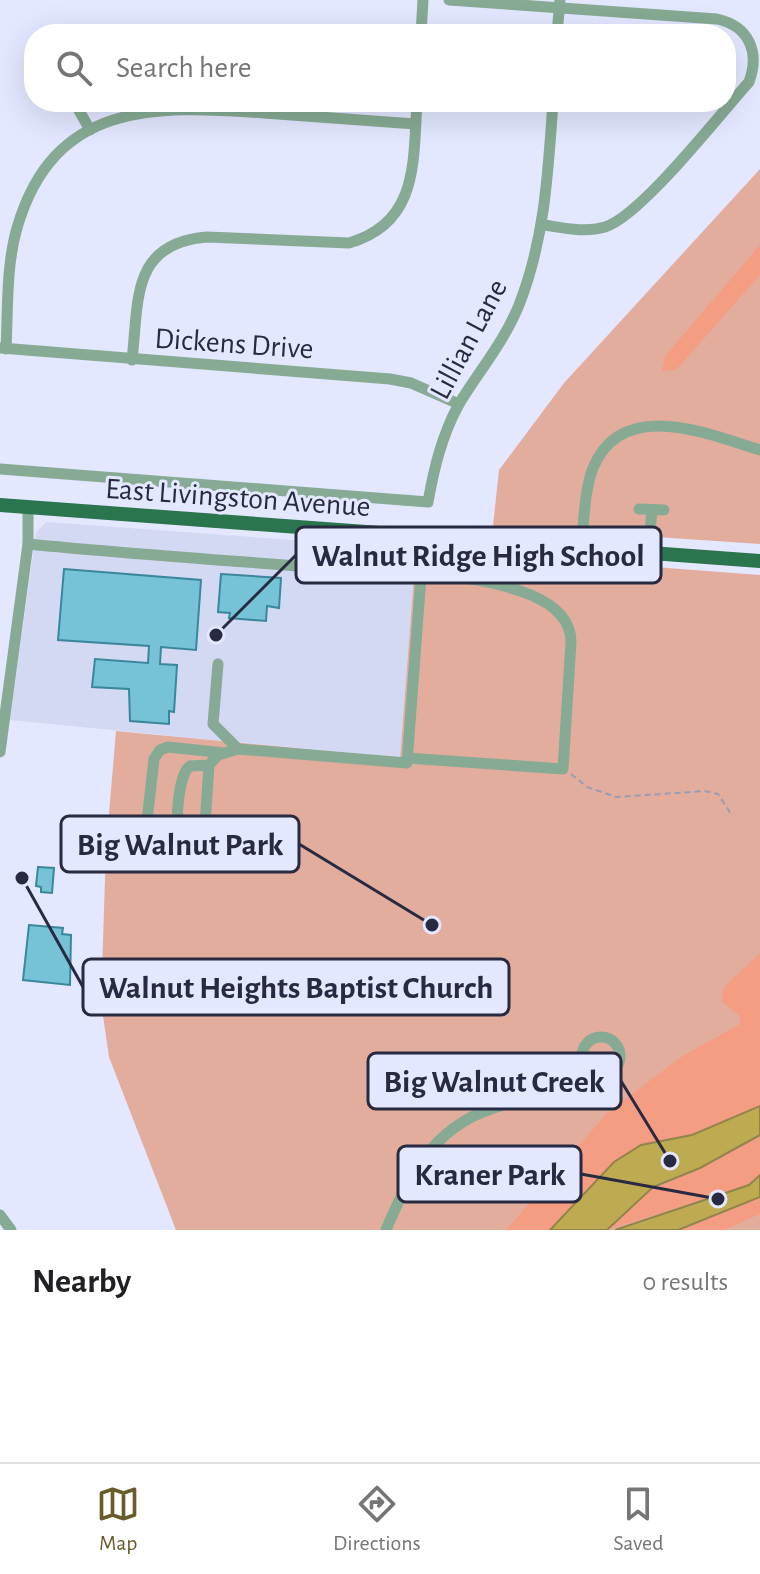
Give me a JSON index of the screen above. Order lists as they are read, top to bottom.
{
  "streets": {
    "main road": ["East Livingston Avenue"],
    "street": ["Lillian Lane", "Dickens Drive"]
  },
  "crossings": [
    ["Lillian Lane", "Dickens Drive"]
  ],
  "places": [
    "Walnut Ridge High School",
    "Walnut Heights Baptist Church",
    "Big Walnut Park",
    "Big Walnut Creek",
    "Kraner Park"
  ],
  "page": {
    "search": "Search here",
    "heading": ["Nearby", "0 results"],
    "nav": ["Map", "Directions", "Saved"]
  }
}
